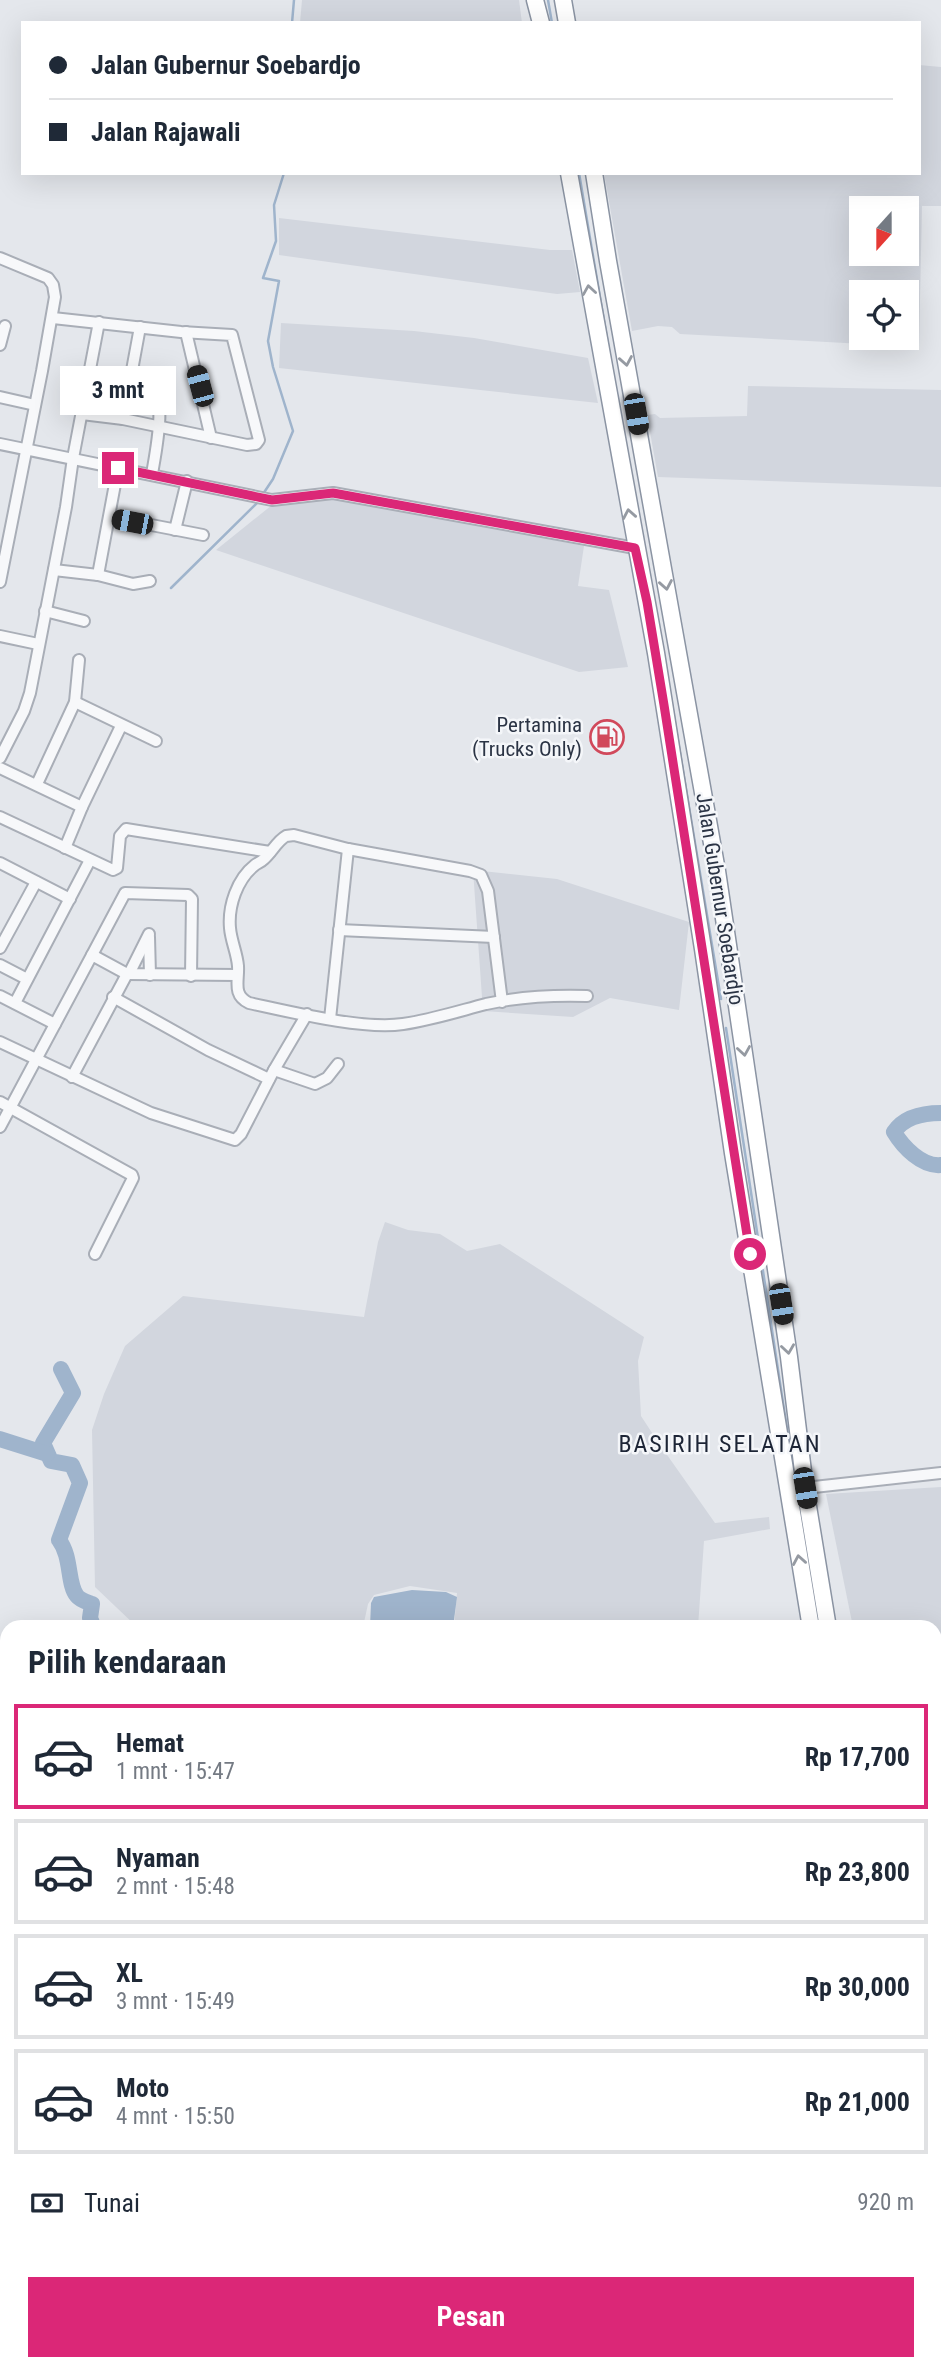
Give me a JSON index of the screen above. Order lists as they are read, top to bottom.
{
  "streets": {
    "highway": ["Jalan Gubernur Soebardjo"]
  },
  "districts": ["BASIRIH SELATAN"],
  "places": {
    "fuel station": ["Pertamina (Trucks Only)"]
  },
  "north": "bottom",
  "page": {
    "banner": ["Jalan Gubernur Soebardjo", "Jalan Rajawali"],
    "bubble": "3 mnt",
    "heading": "Pilih kendaraan",
    "list": [
      {
        "name": "Hemat",
        "note": "1 mnt · 15:47",
        "value": "Rp 17,700"
      },
      {
        "name": "Nyaman",
        "note": "2 mnt · 15:48",
        "value": "Rp 23,800"
      },
      {
        "name": "XL",
        "note": "3 mnt · 15:49",
        "value": "Rp 30,000"
      },
      {
        "name": "Moto",
        "note": "4 mnt · 15:50",
        "value": "Rp 21,000"
      }
    ],
    "pay": ["Tunai", "920 m"],
    "buttons": "Pesan"
  }
}
